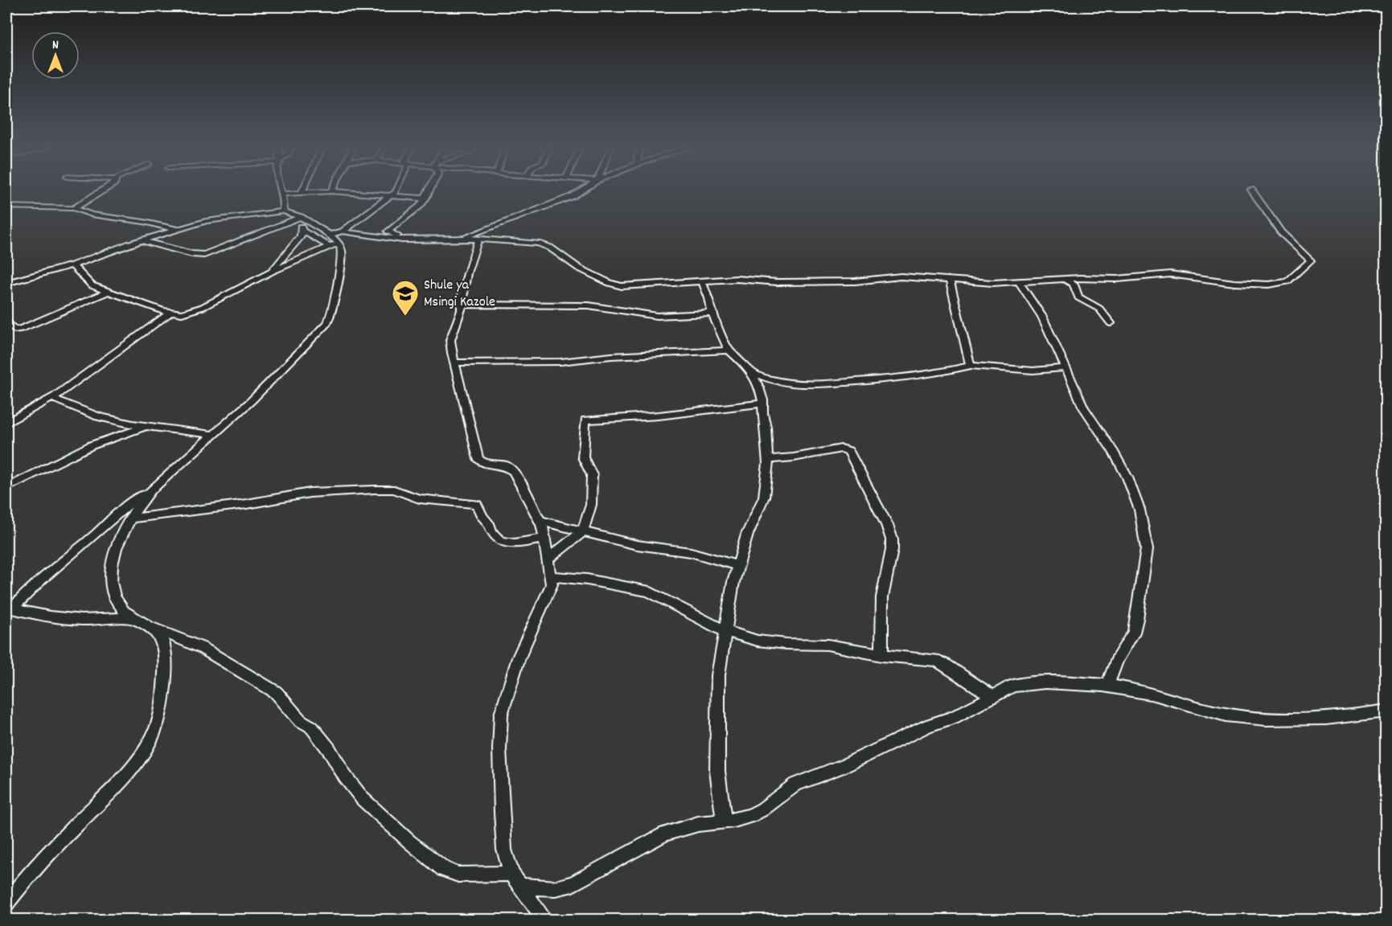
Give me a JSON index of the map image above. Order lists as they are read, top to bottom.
{
  "places": {
    "school or university": ["Shule ya Msingi Kazole"]
  },
  "north": "top"
}
